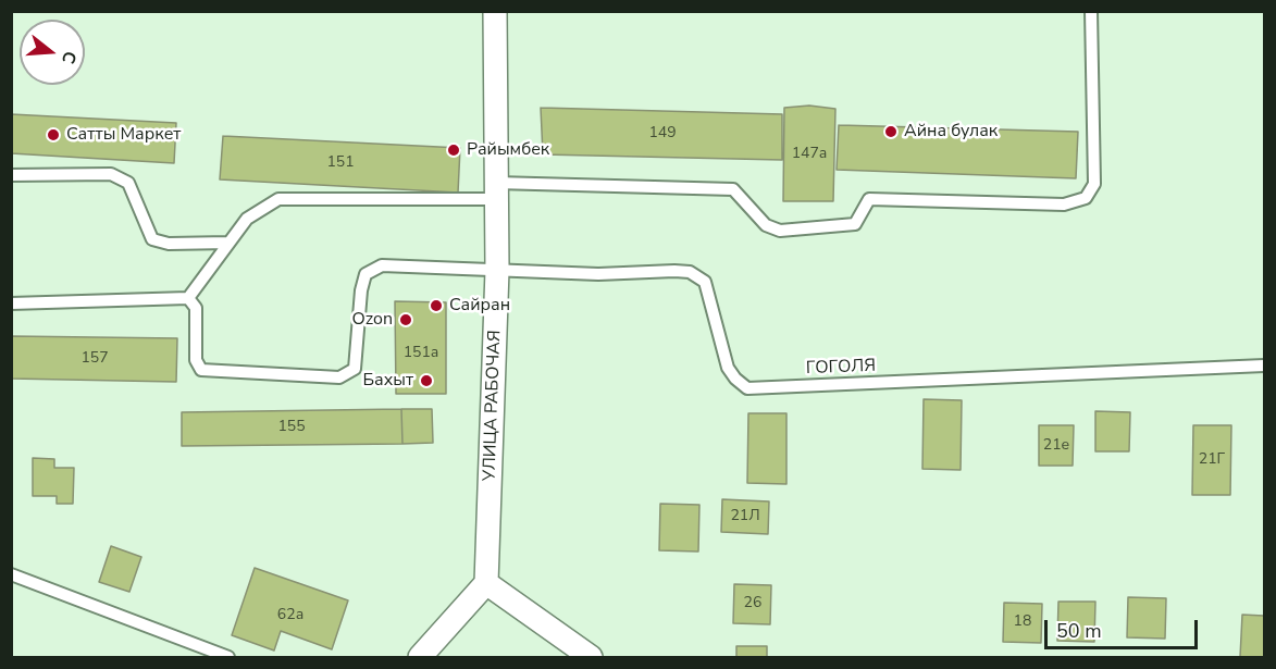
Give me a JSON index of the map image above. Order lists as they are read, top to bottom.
{
  "streets": {
    "street": ["УЛИЦА РАБОЧАЯ"],
    "lane": ["ГОГОЛЯ"]
  },
  "crossings": [
    ["ГОГОЛЯ", "УЛИЦА РАБОЧАЯ"]
  ],
  "places": [
    "Айна булак",
    "Сатты Маркет",
    "Райымбек",
    "Сайран",
    "Ozon",
    "Бахыт"
  ],
  "house_numbers": [
    "149",
    "147а",
    "151",
    "151а",
    "157",
    "155",
    "21е",
    "21Г",
    "21Л",
    "26",
    "62а",
    "18"
  ],
  "scale_bar": "50 m",
  "north": "right"
}
